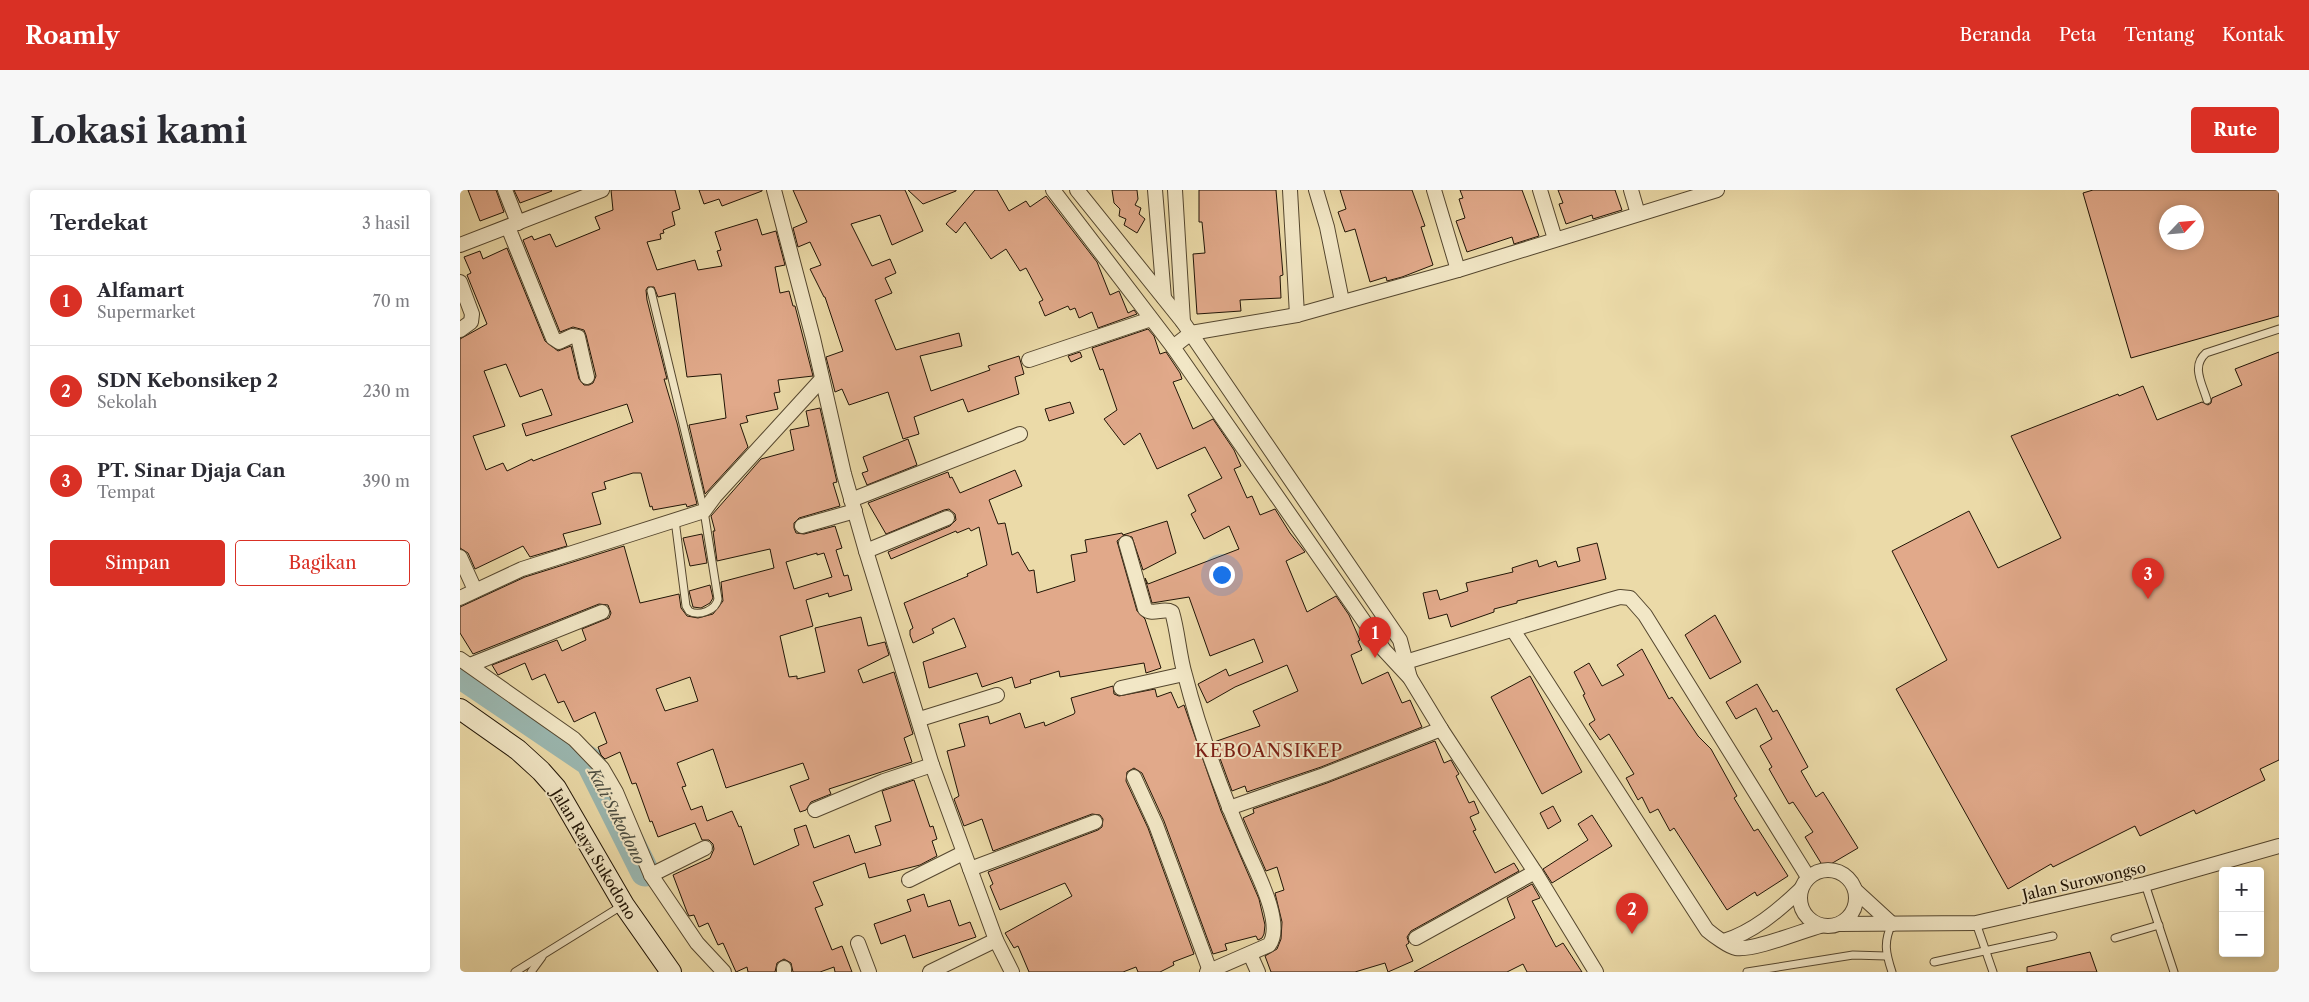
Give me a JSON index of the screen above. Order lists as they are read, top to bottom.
{
  "streets": {
    "main road": ["Jalan Raya Sukodono"],
    "street": ["Jalan Surowongso"]
  },
  "districts": ["KEBOANSIKEP"],
  "water": ["Kali Sukodono"],
  "north": "top right",
  "page": {
    "header": "Roamly",
    "nav": [
      "Beranda",
      "Peta",
      "Tentang",
      "Kontak"
    ],
    "buttons": [
      "Rute",
      ["Simpan", "Bagikan"]
    ],
    "title": "Lokasi kami",
    "heading": ["Terdekat", "3 hasil"],
    "list": [
      {
        "mark": "1",
        "name": "Alfamart",
        "note": "Supermarket",
        "value": "70 m"
      },
      {
        "mark": "2",
        "name": "SDN Kebonsikep 2",
        "note": "Sekolah",
        "value": "230 m"
      },
      {
        "mark": "3",
        "name": "PT. Sinar Djaja Can",
        "note": "Tempat",
        "value": "390 m"
      }
    ],
    "pins": ["3", "1", "2"],
    "map_buttons": ["+", "−"]
  }
}
